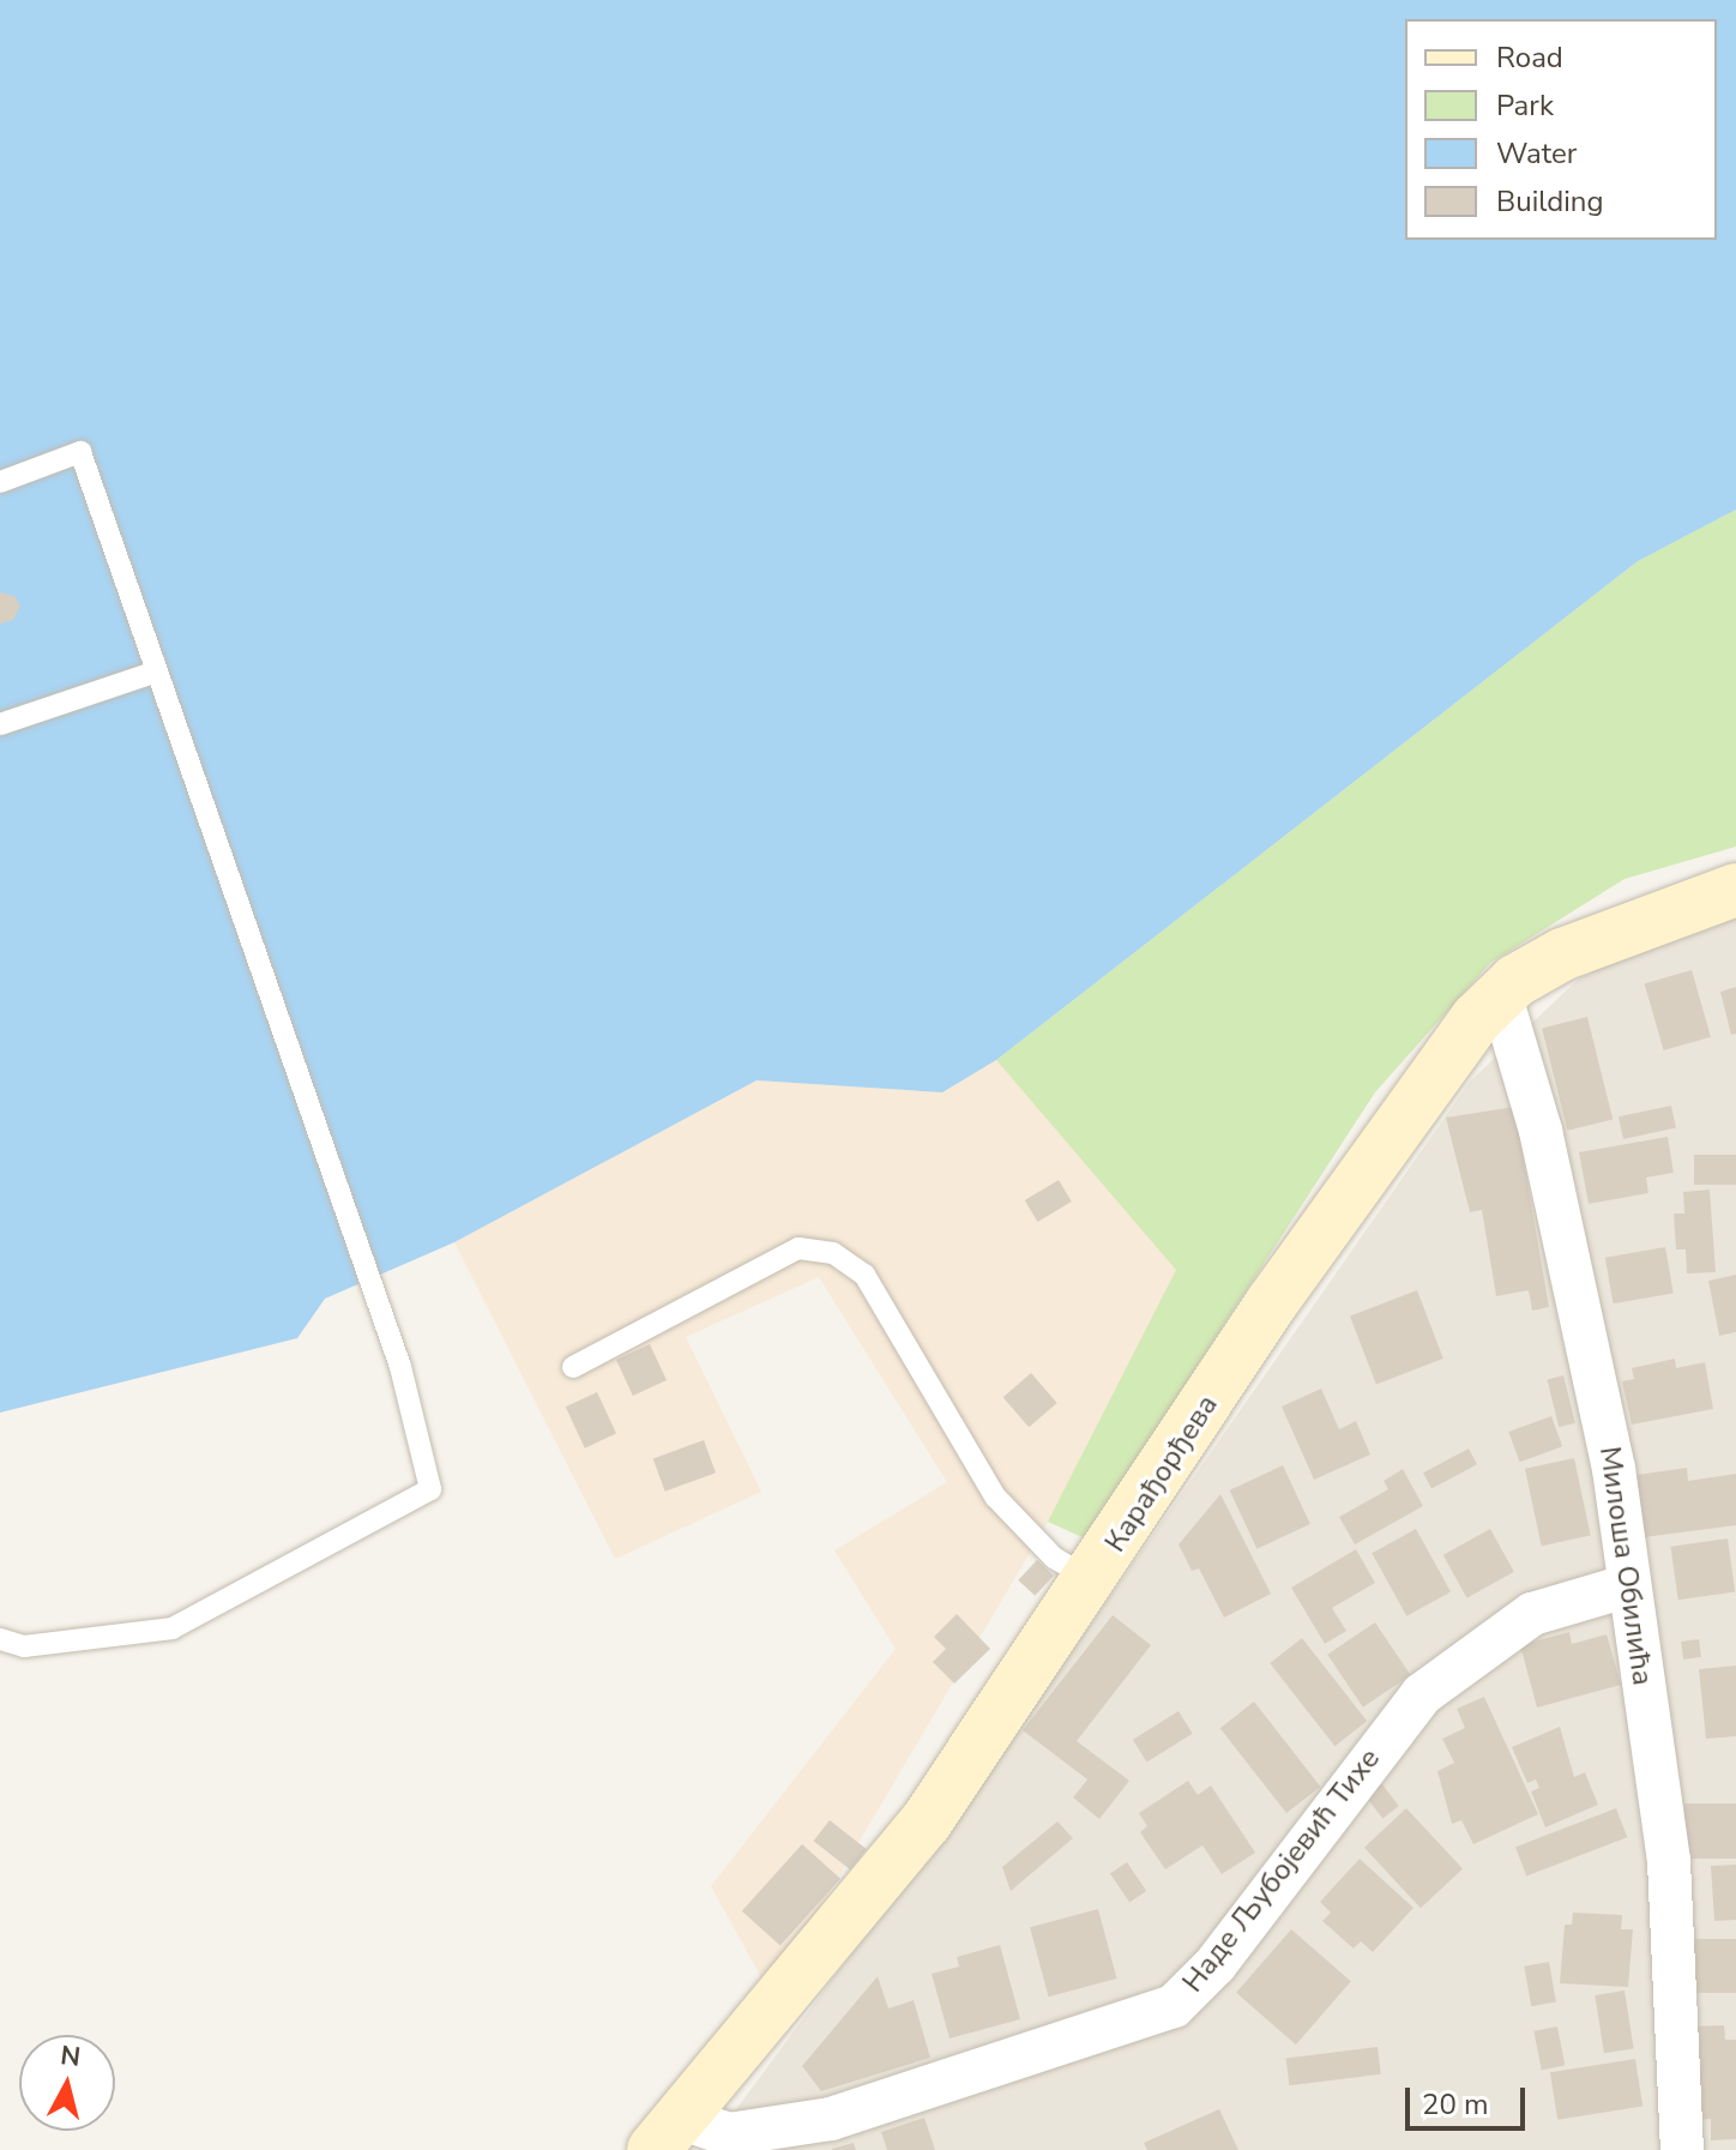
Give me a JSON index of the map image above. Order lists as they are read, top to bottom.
{
  "streets": {
    "main road": ["Карађорђева"],
    "street": ["Милоша Обилића", "Наде Љубојевић Тихе"]
  },
  "crossings": [
    ["Карађорђева", "Милоша Обилића"],
    ["Карађорђева", "Наде Љубојевић Тихе"],
    ["Милоша Обилића", "Наде Љубојевић Тихе"]
  ],
  "legend": [
    "Road",
    "Park",
    "Water",
    "Building"
  ],
  "scale_bar": "20 m",
  "north": "top"
}
